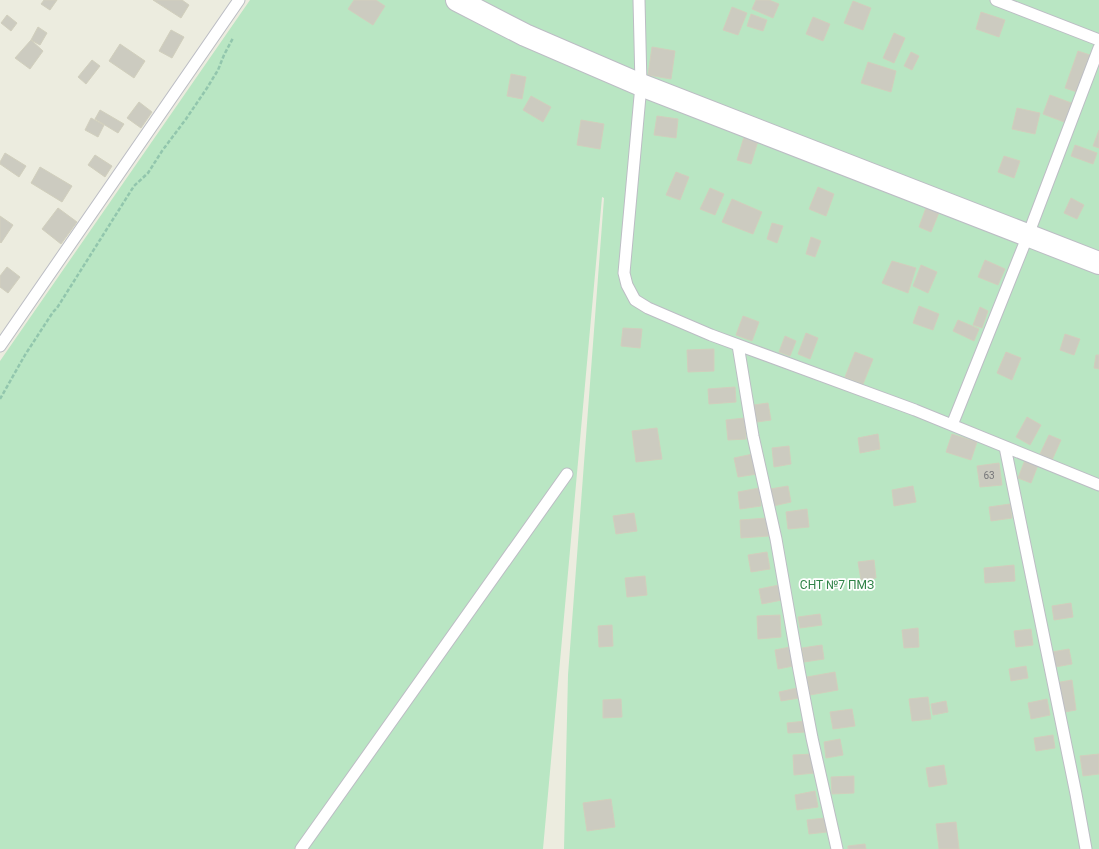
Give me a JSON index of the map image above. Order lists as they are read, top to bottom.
{
  "parks": ["СНТ №7 ПМЗ"],
  "house_numbers": ["63"]
}
